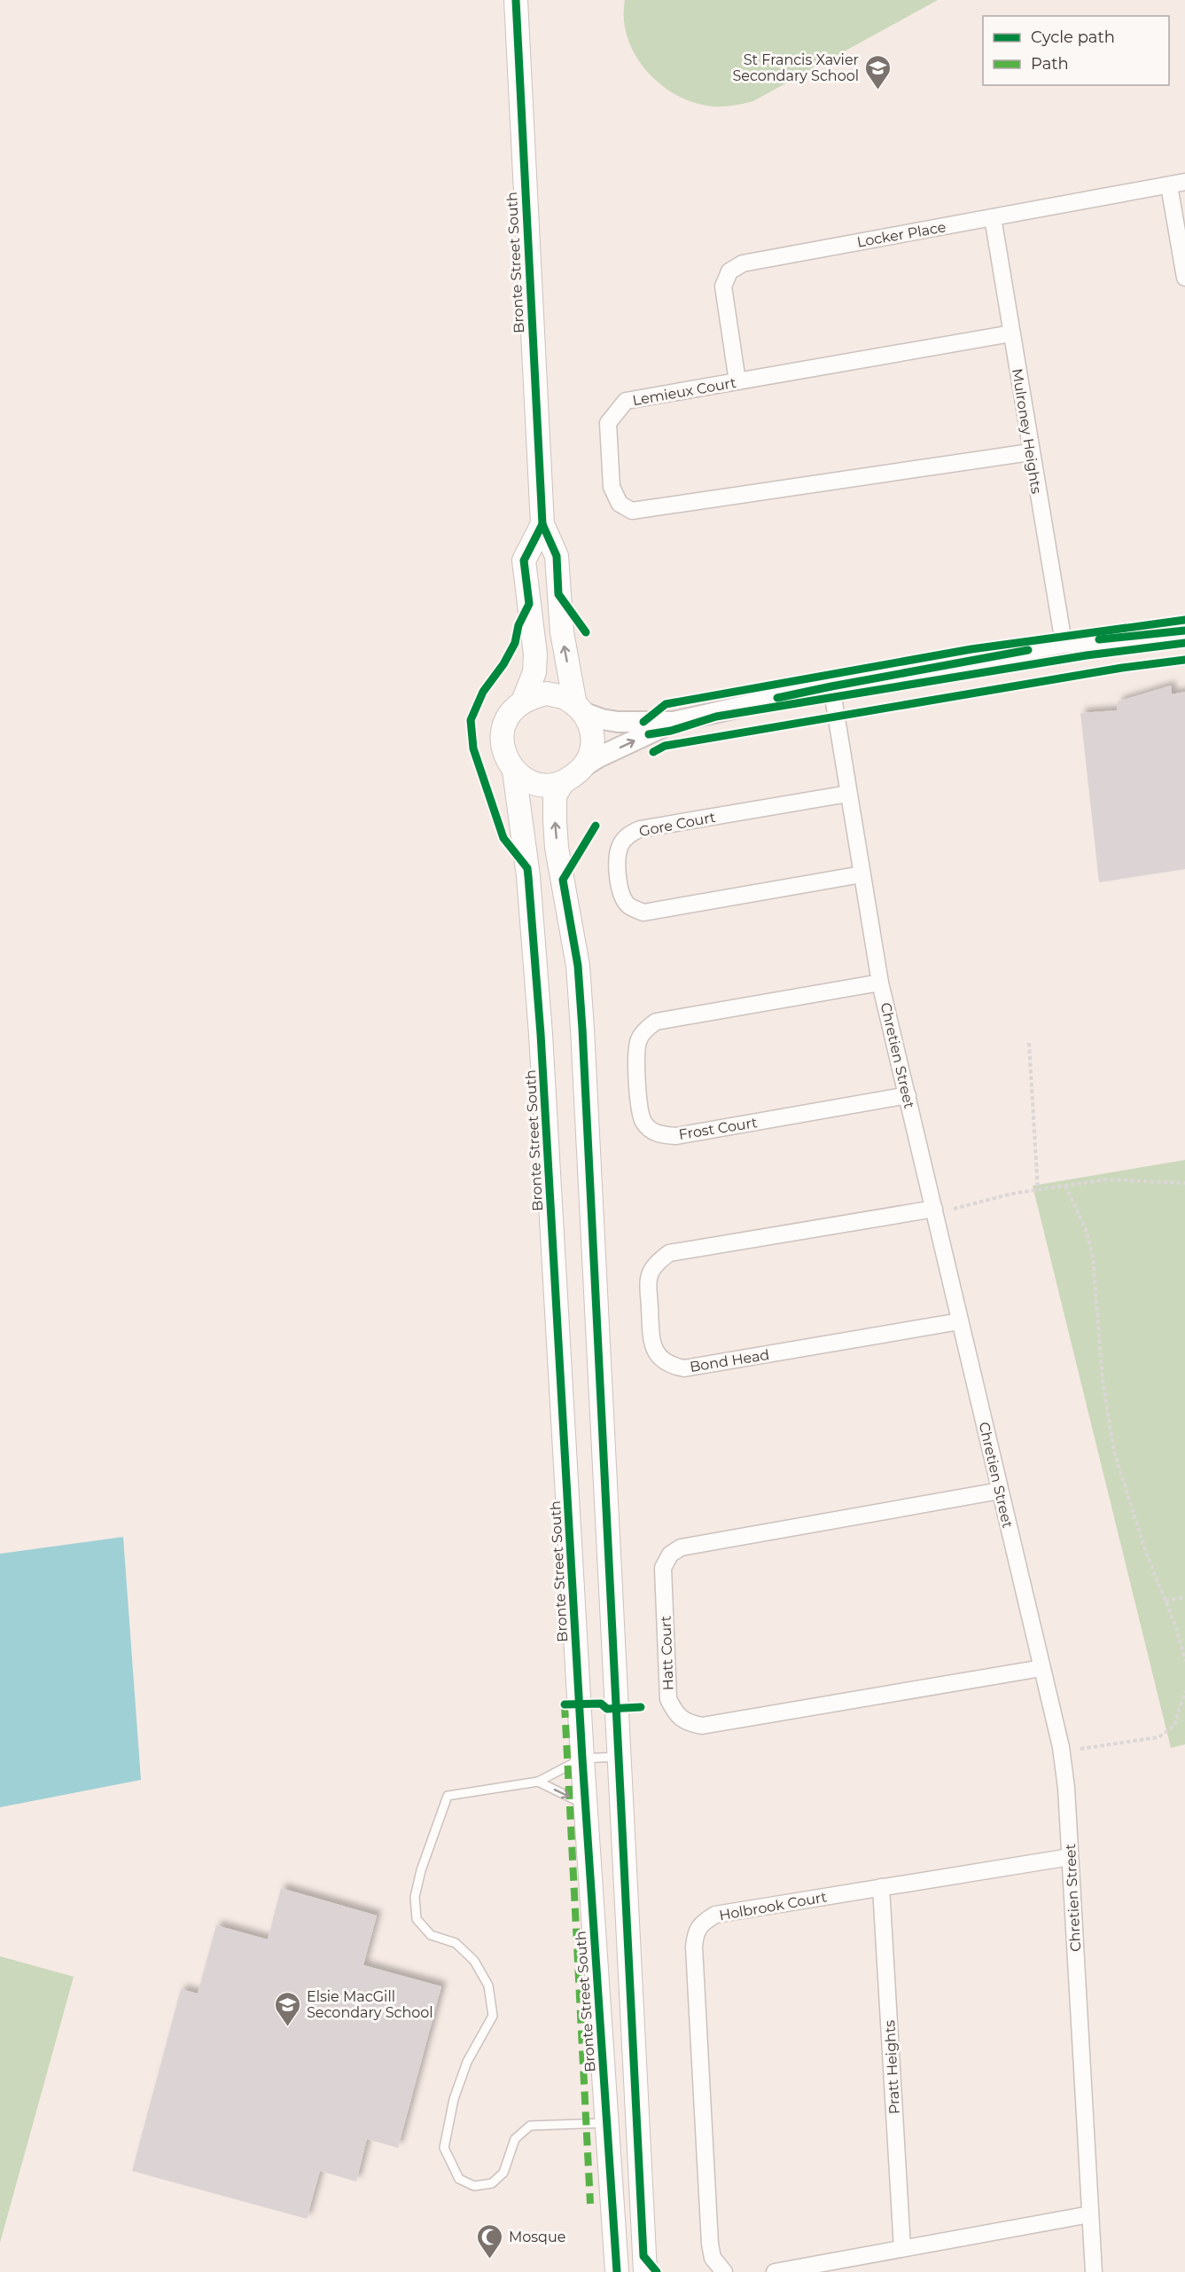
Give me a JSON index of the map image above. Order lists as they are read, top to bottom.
{
  "streets": {
    "main road": ["Bronte Street South"],
    "street": [
      "Locker Place",
      "Lemieux Court",
      "Mulroney Heights",
      "Gore Court",
      "Chretien Street",
      "Frost Court",
      "Bond Head",
      "Hatt Court",
      "Holbrook Court",
      "Pratt Heights"
    ]
  },
  "crossings": [
    ["Locker Place", "Lemieux Court"],
    ["Locker Place", "Mulroney Heights"],
    ["Lemieux Court", "Mulroney Heights"],
    ["Gore Court", "Chretien Street"],
    ["Chretien Street", "Frost Court"],
    ["Chretien Street", "Bond Head"],
    ["Chretien Street", "Hatt Court"],
    ["Chretien Street", "Holbrook Court"],
    ["Holbrook Court", "Pratt Heights"]
  ],
  "places": {
    "school or university": ["St Francis Xavier Secondary School", "Elsie MacGill Secondary School"],
    "mosque": ["Mosque"]
  },
  "legend": ["Cycle path", "Path"]
}
